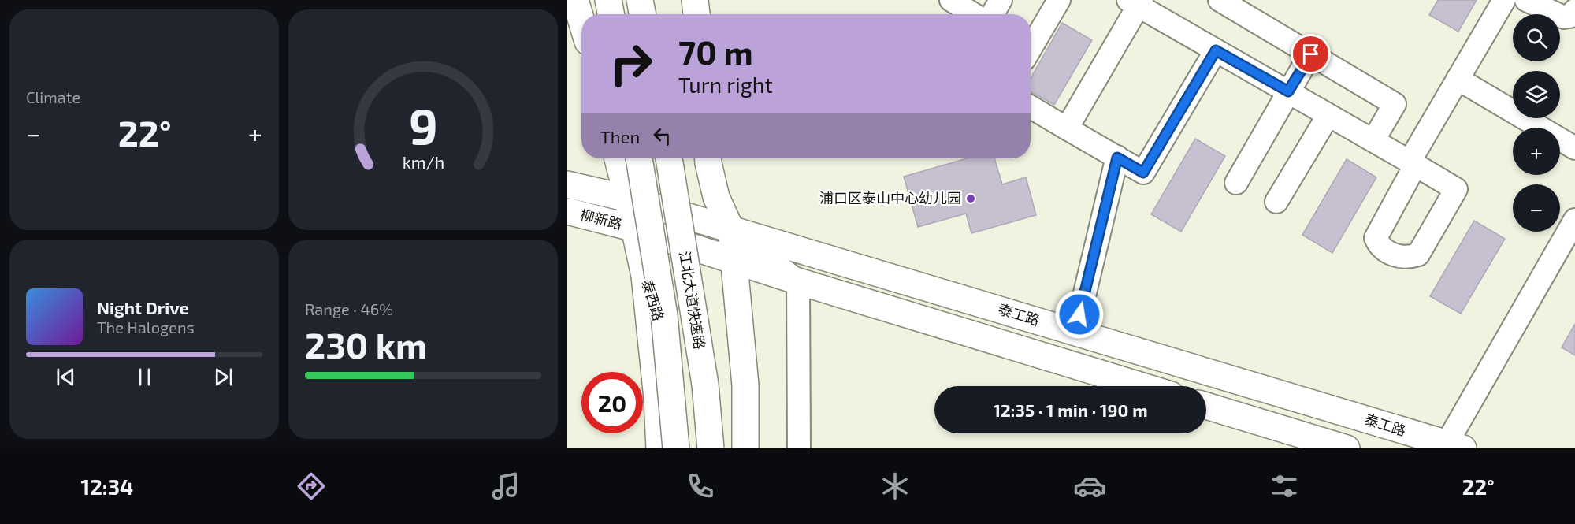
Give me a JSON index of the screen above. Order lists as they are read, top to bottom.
{
  "streets": {
    "main road": [
      "柳新路",
      "泰西路",
      "江北大道快速路",
      "泰工路"
    ]
  },
  "crossings": [
    ["柳新路", "泰西路"],
    ["柳新路", "泰工路"],
    ["泰西路", "泰工路"]
  ],
  "places": ["浦口区泰山中心幼儿园"],
  "page": {
    "tile": [
      "Climate",
      ["Range · 46%", "230 km"]
    ],
    "map_buttons": ["+", "−"],
    "turn": ["70 m", "Turn right"],
    "heat": ["−", "22°", "+"],
    "then": "Then",
    "song": ["Night Drive", "The Halogens"],
    "limit": "20",
    "trip": "12:35 · 1 min · 190 m",
    "tabs": ["12:34", "22°"],
    "gauge": ["9", "km/h"]
  }
}
